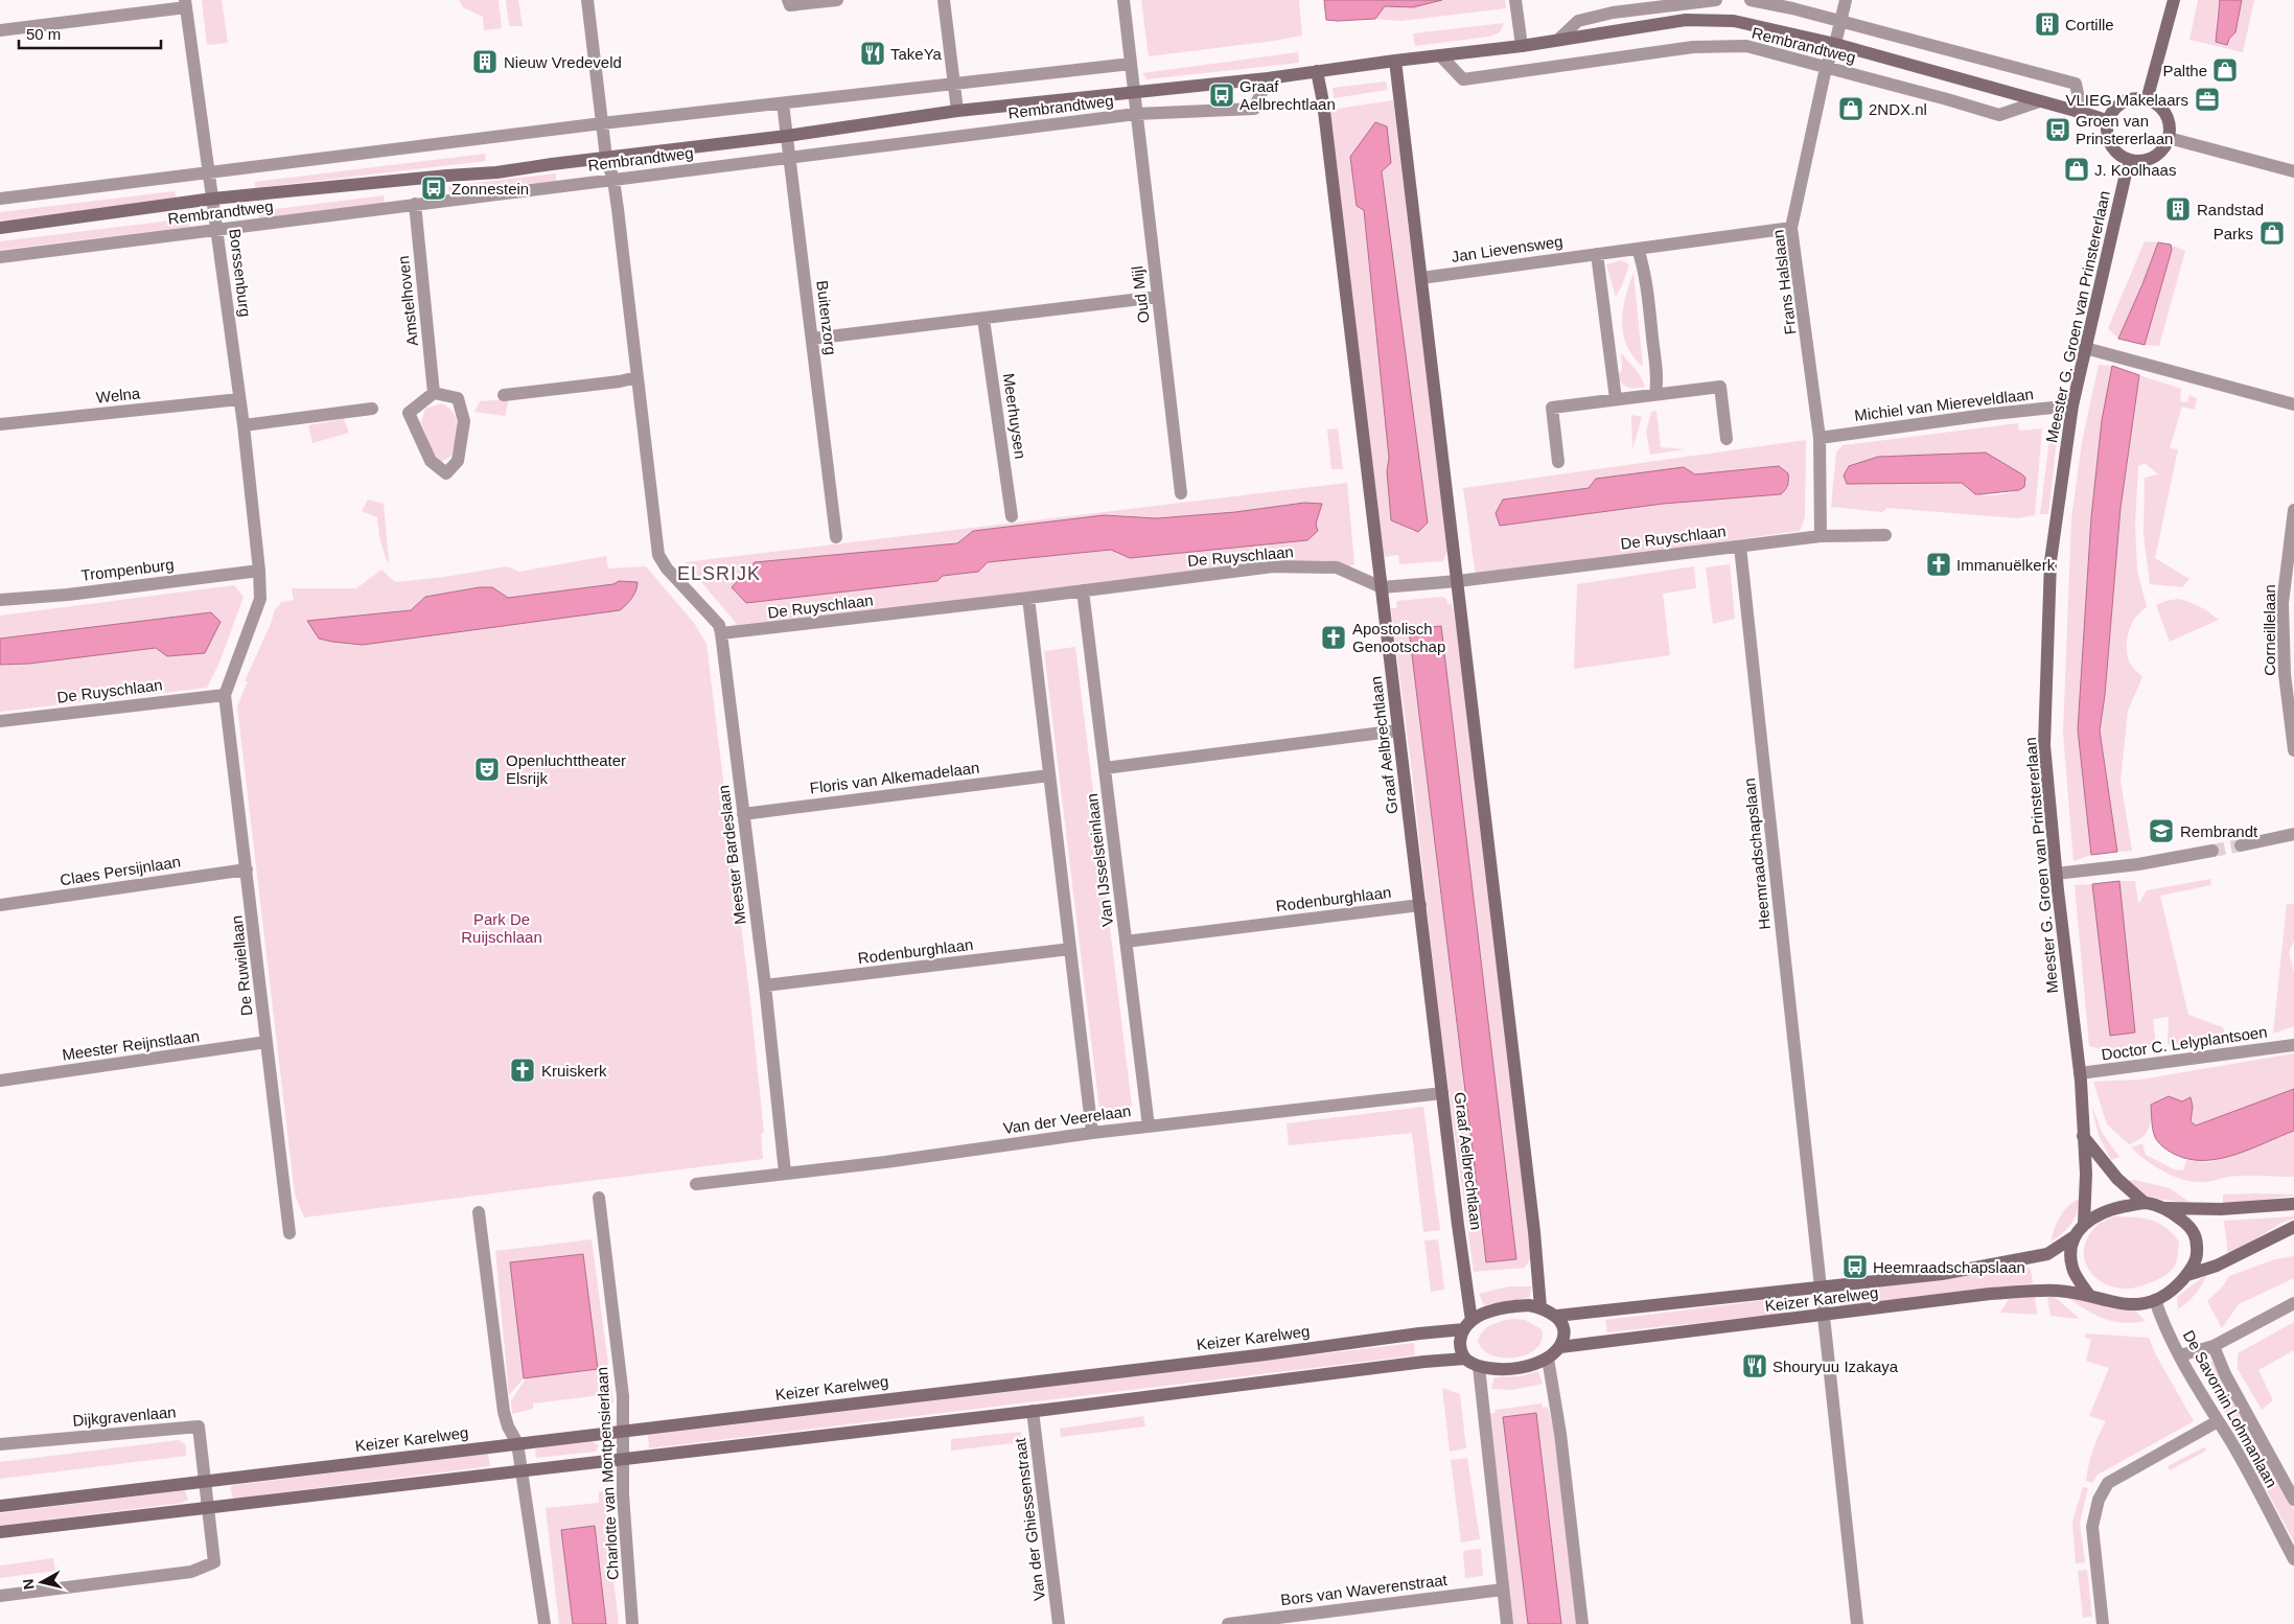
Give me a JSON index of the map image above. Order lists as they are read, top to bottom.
{
  "streets": {
    "street": [
      "Rembrandtweg",
      "Jan Lievensweg",
      "Borssenburg",
      "Frans Halslaan",
      "Oud Mijl",
      "Amstelhoven",
      "Meester G. Groen van Prinstererlaan",
      "Buitenzorg",
      "Welna",
      "Michiel van Miereveldlaan",
      "Meerhuysen",
      "De Ruyschlaan",
      "Trompenburg",
      "Corneillelaan",
      "Graaf Aelbrechtlaan",
      "Floris van Alkemadelaan",
      "Heemraadschapslaan",
      "Meester Bardeslaan",
      "Van IJsselsteinlaan",
      "Claes Persijnlaan",
      "Rodenburghlaan",
      "De Ruwiellaan",
      "Doctor C. Lelyplantsoen",
      "Meester Reijnstlaan",
      "Van der Veerelaan",
      "Keizer Karelweg",
      "De Savornin Lohmanlaan",
      "Dijkgravenlaan",
      "Charlotte van Montpensierlaan",
      "Van der Ghiessenstraat",
      "Bors van Waverenstraat"
    ]
  },
  "crossings": [
    ["Rembrandtweg", "Borssenburg"],
    ["Rembrandtweg", "Frans Halslaan"],
    ["Rembrandtweg", "Oud Mijl"],
    ["Rembrandtweg", "Amstelhoven"],
    ["Rembrandtweg", "Meester G. Groen van Prinstererlaan"],
    ["Rembrandtweg", "Buitenzorg"],
    ["Rembrandtweg", "Graaf Aelbrechtlaan"],
    ["Jan Lievensweg", "Frans Halslaan"],
    ["Borssenburg", "Welna"],
    ["Borssenburg", "De Ruyschlaan"],
    ["Borssenburg", "Trompenburg"],
    ["Borssenburg", "De Ruwiellaan"],
    ["Frans Halslaan", "Michiel van Miereveldlaan"],
    ["Frans Halslaan", "De Ruyschlaan"],
    ["Meester G. Groen van Prinstererlaan", "Michiel van Miereveldlaan"],
    ["Meester G. Groen van Prinstererlaan", "Doctor C. Lelyplantsoen"],
    ["Meester G. Groen van Prinstererlaan", "Keizer Karelweg"],
    ["Meester G. Groen van Prinstererlaan", "De Savornin Lohmanlaan"],
    ["De Ruyschlaan", "Graaf Aelbrechtlaan"],
    ["De Ruyschlaan", "Heemraadschapslaan"],
    ["De Ruyschlaan", "Meester Bardeslaan"],
    ["De Ruyschlaan", "Van IJsselsteinlaan"],
    ["De Ruyschlaan", "De Ruwiellaan"],
    ["Graaf Aelbrechtlaan", "Rodenburghlaan"],
    ["Graaf Aelbrechtlaan", "Van der Veerelaan"],
    ["Graaf Aelbrechtlaan", "Keizer Karelweg"],
    ["Floris van Alkemadelaan", "Meester Bardeslaan"],
    ["Heemraadschapslaan", "Keizer Karelweg"],
    ["Meester Bardeslaan", "Rodenburghlaan"],
    ["Meester Bardeslaan", "Van der Veerelaan"],
    ["Van IJsselsteinlaan", "Rodenburghlaan"],
    ["Van IJsselsteinlaan", "Van der Veerelaan"],
    ["Claes Persijnlaan", "De Ruwiellaan"],
    ["De Ruwiellaan", "Meester Reijnstlaan"],
    ["Keizer Karelweg", "De Savornin Lohmanlaan"],
    ["Keizer Karelweg", "Dijkgravenlaan"],
    ["Keizer Karelweg", "Charlotte van Montpensierlaan"]
  ],
  "districts": ["ELSRIJK"],
  "parks": ["Park De Ruijschlaan"],
  "places": {
    "building": ["Cortille", "Nieuw Vredeveld", "Randstad"],
    "restaurant": ["TakeYa", "Shouryuu Izakaya"],
    "shop": [
      "Palthe",
      "2NDX.nl",
      "J. Koolhaas",
      "Parks"
    ],
    "bus stop": [
      "Graaf Aelbrechtlaan",
      "Groen van Prinstererlaan",
      "Zonnestein",
      "Heemraadschapslaan"
    ],
    "office": ["VLIEG Makelaars"],
    "church": ["Immanuëlkerk", "Apostolisch Genootschap", "Kruiskerk"],
    "theatre": ["Openluchttheater Elsrijk"],
    "school or university": ["Rembrandt"]
  },
  "scale_bar": "50 m",
  "north": "left"
}
